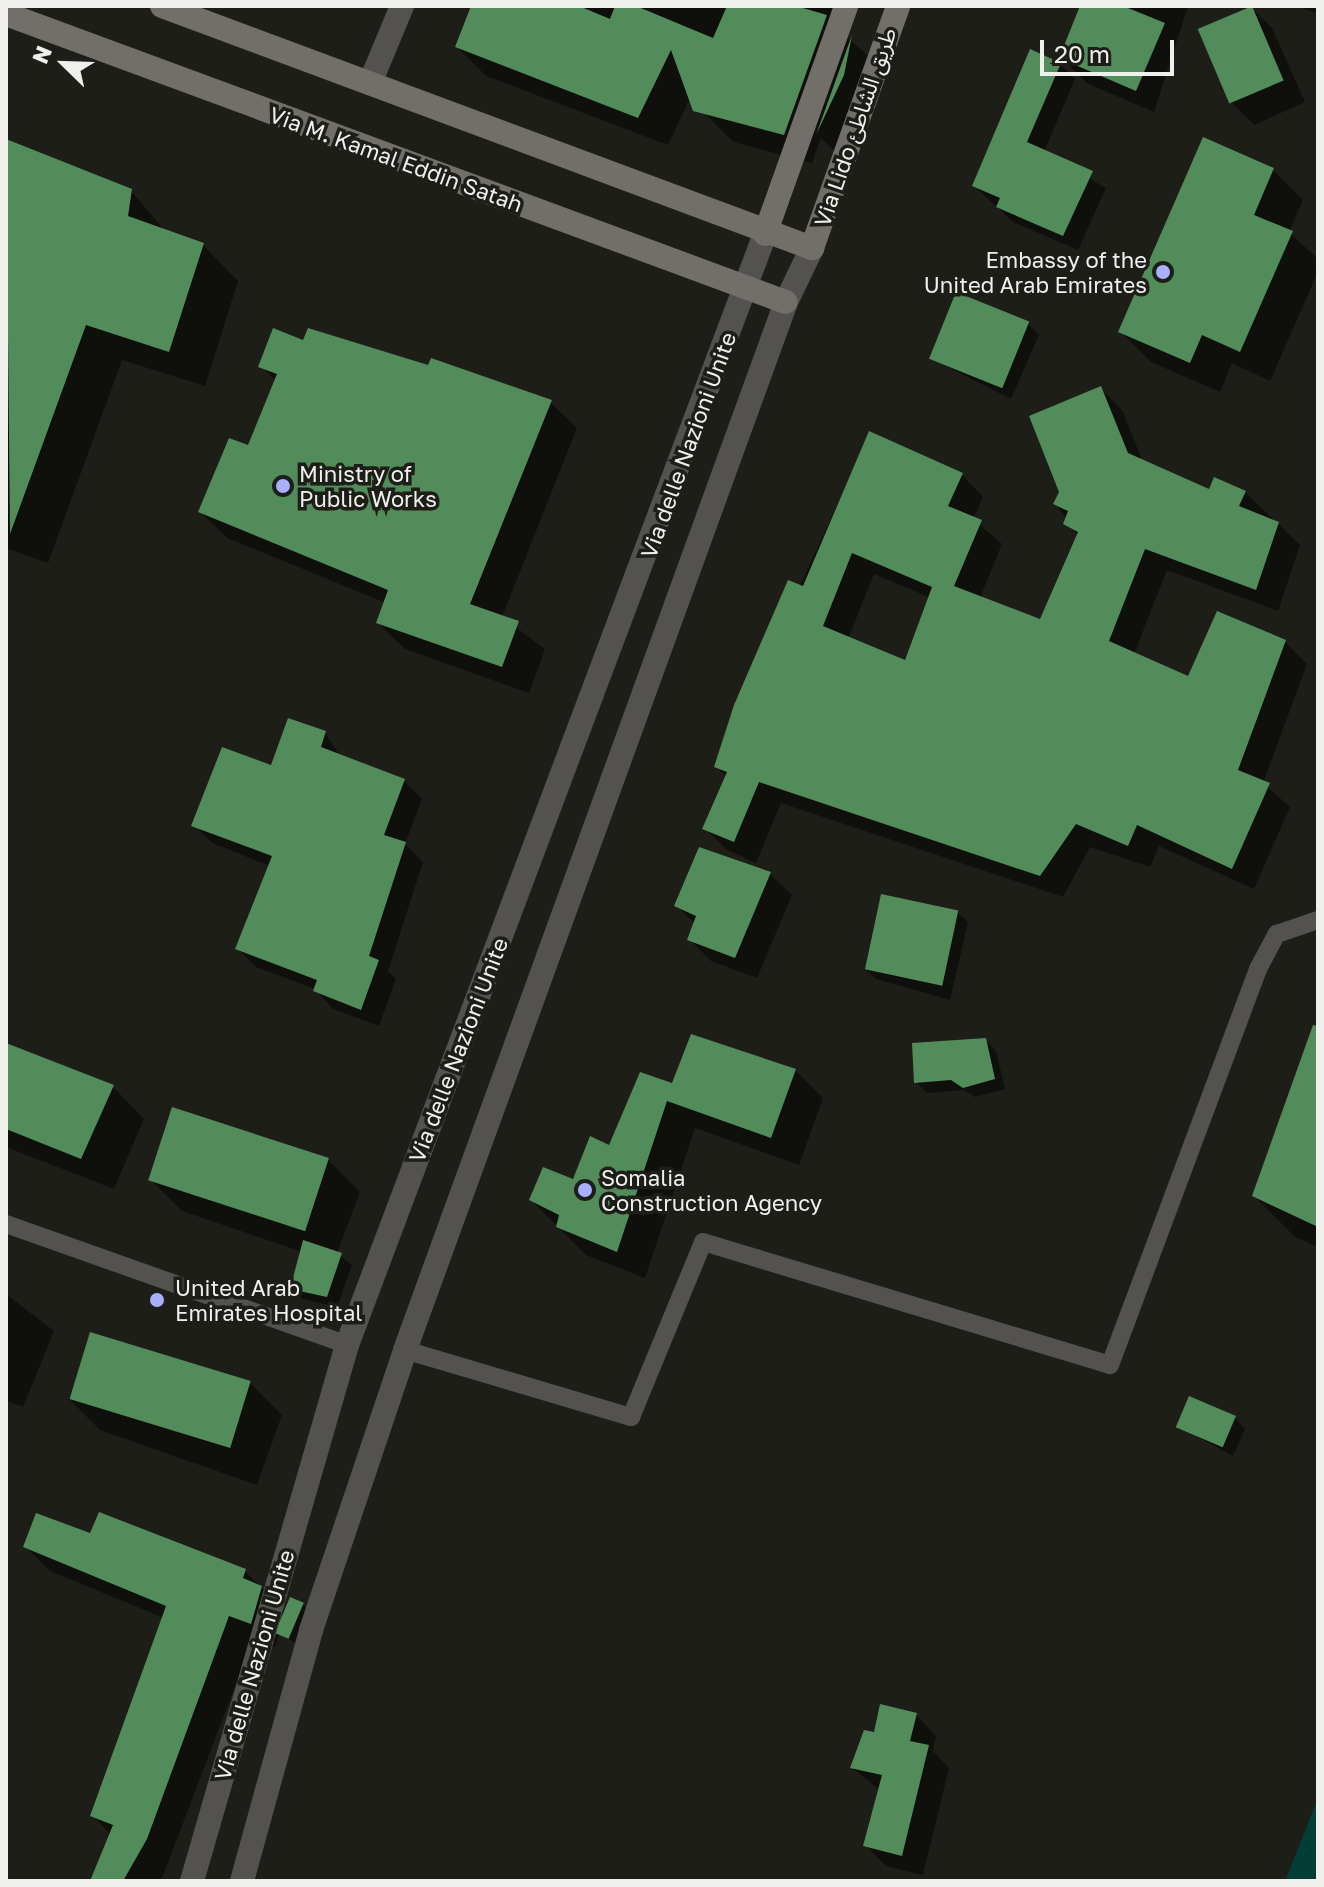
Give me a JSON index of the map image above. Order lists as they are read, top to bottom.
{
  "streets": {
    "main road": ["Via Lido طريق الشاطئ", "Via M. Kamal Eddin Satah"],
    "street": ["Via delle Nazioni Unite"]
  },
  "crossings": [
    ["Via Lido طريق الشاطئ", "Via delle Nazioni Unite"],
    ["Via M. Kamal Eddin Satah", "Via delle Nazioni Unite"]
  ],
  "places": [
    "Embassy of the United Arab Emirates",
    "Ministry of Public Works",
    "Somalia Construction Agency",
    "United Arab Emirates Hospital"
  ],
  "scale_bar": "20 m",
  "north": "top left"
}
